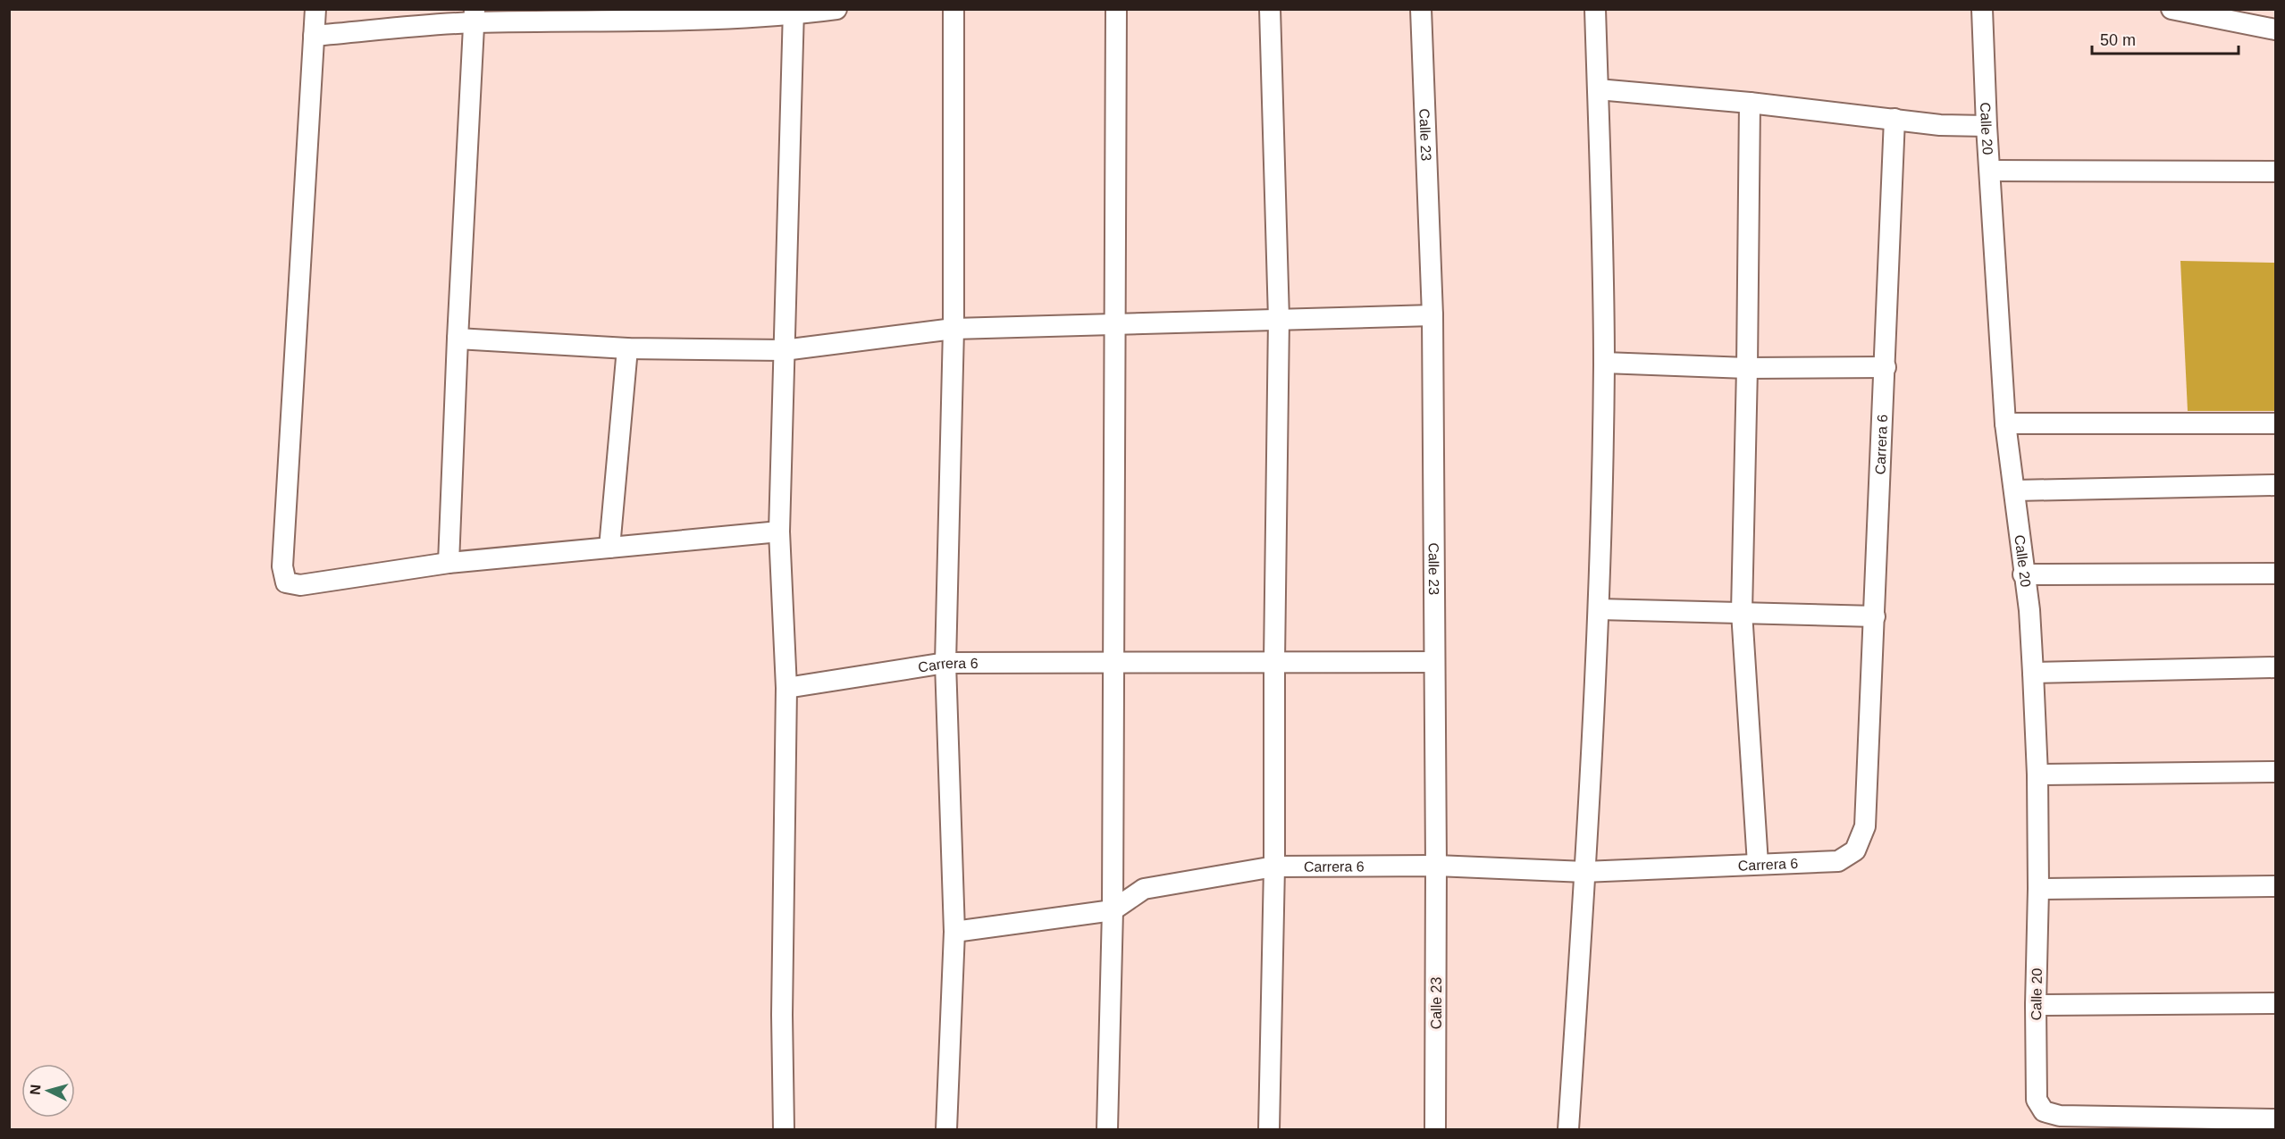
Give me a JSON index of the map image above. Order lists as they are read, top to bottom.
{
  "streets": {
    "street": ["Calle 20", "Calle 23", "Carrera 6"]
  },
  "crossings": [
    ["Calle 23", "Carrera 6"]
  ],
  "scale_bar": "50 m",
  "north": "left"
}
